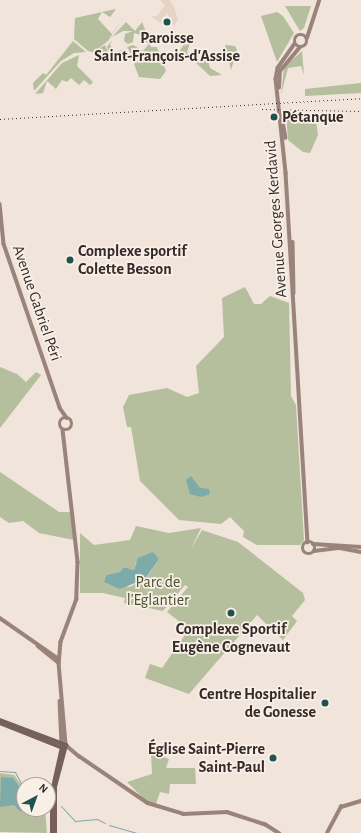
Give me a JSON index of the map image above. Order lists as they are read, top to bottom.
{
  "streets": {
    "main road": ["Avenue Georges Kerdavid", "Avenue Gabriel Péri"]
  },
  "parks": ["Parc de l'Eglantier"],
  "places": [
    "Paroisse Saint-François-d'Assise",
    "Pétanque",
    "Complexe sportif Colette Besson",
    "Complexe Sportif Eugène Cognevaut",
    "Centre Hospitalier de Gonesse",
    "Église Saint-Pierre Saint-Paul"
  ],
  "north": "top right"
}
